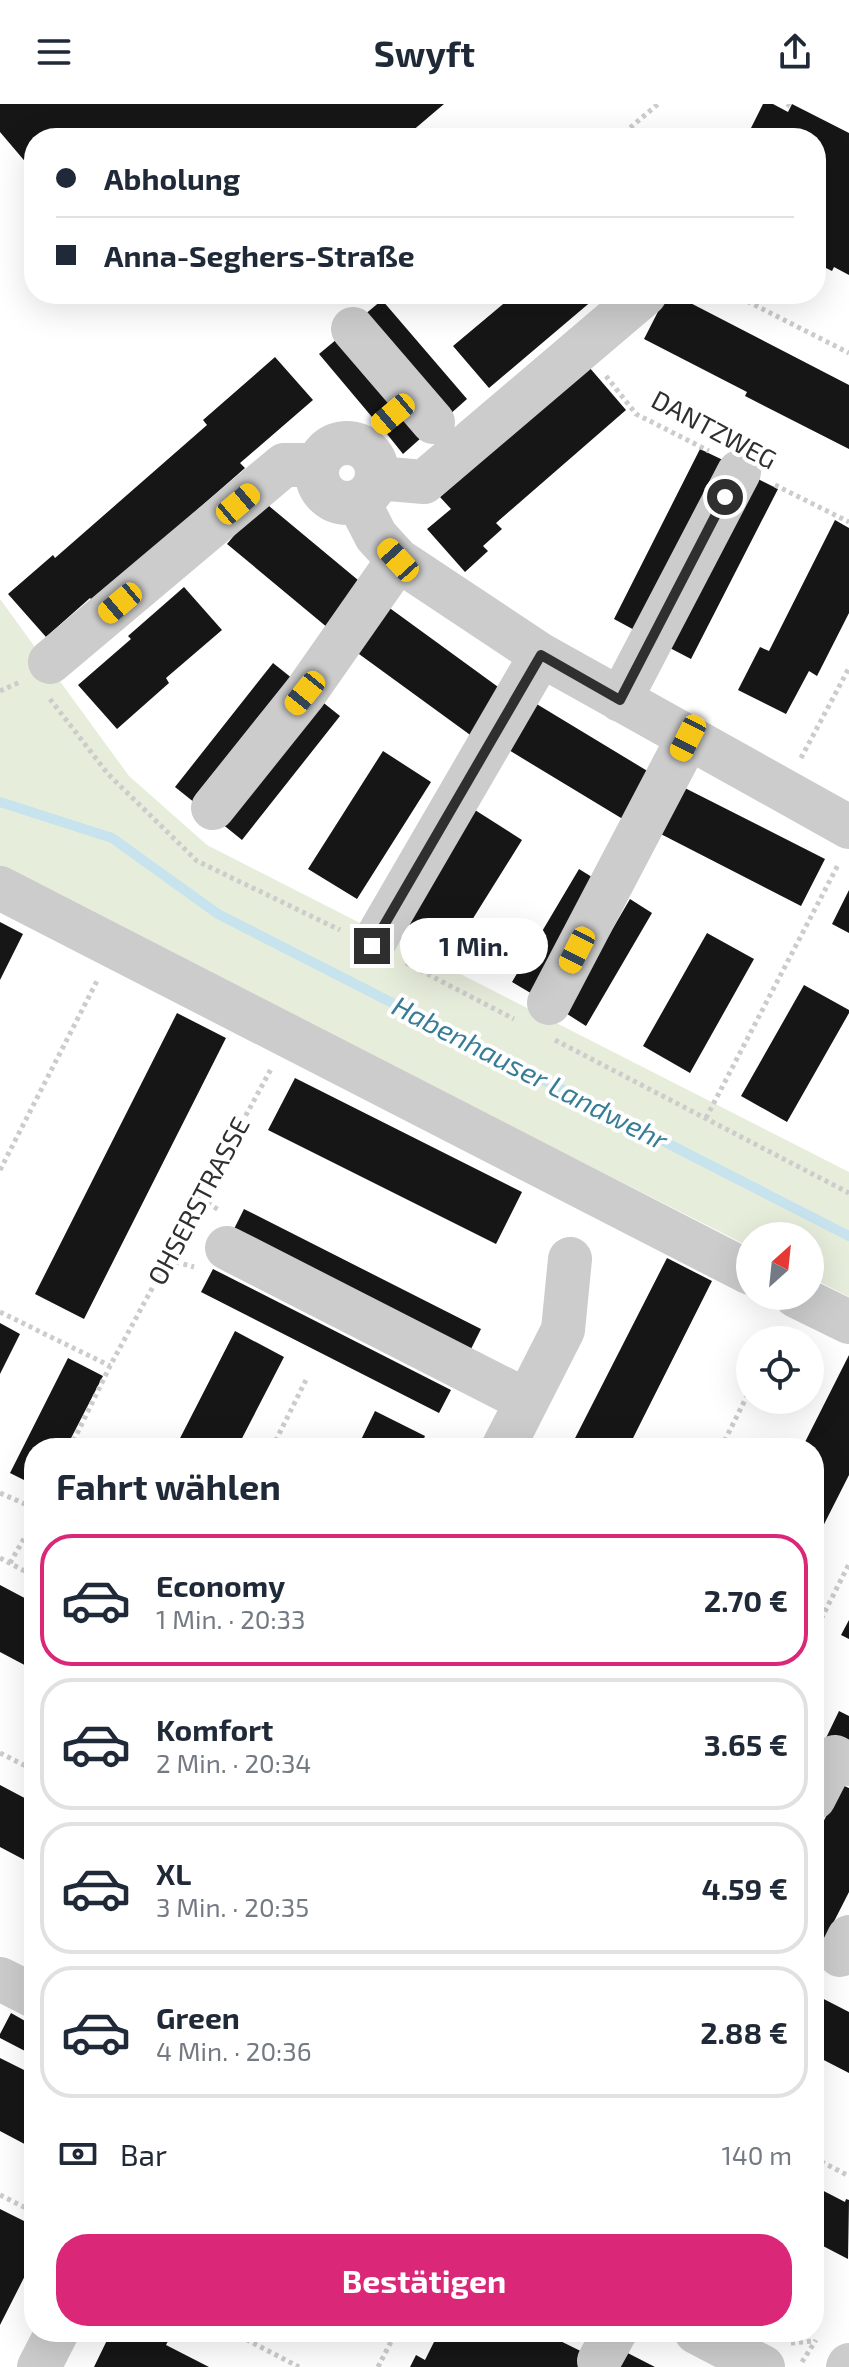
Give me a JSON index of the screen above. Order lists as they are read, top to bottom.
{
  "streets": {
    "path": ["DANTZWEG", "OHSERSTRASSE"]
  },
  "water": ["Habenhauser Landwehr"],
  "north": "top right",
  "page": {
    "header": "Swyft",
    "banner": ["Abholung", "Anna-Seghers-Straße"],
    "bubble": "1 Min.",
    "heading": "Fahrt wählen",
    "list": [
      {
        "name": "Economy",
        "note": "1 Min. · 20:33",
        "value": "2.70 €"
      },
      {
        "name": "Komfort",
        "note": "2 Min. · 20:34",
        "value": "3.65 €"
      },
      {
        "name": "XL",
        "note": "3 Min. · 20:35",
        "value": "4.59 €"
      },
      {
        "name": "Green",
        "note": "4 Min. · 20:36",
        "value": "2.88 €"
      }
    ],
    "pay": ["Bar", "140 m"],
    "buttons": "Bestätigen"
  }
}
